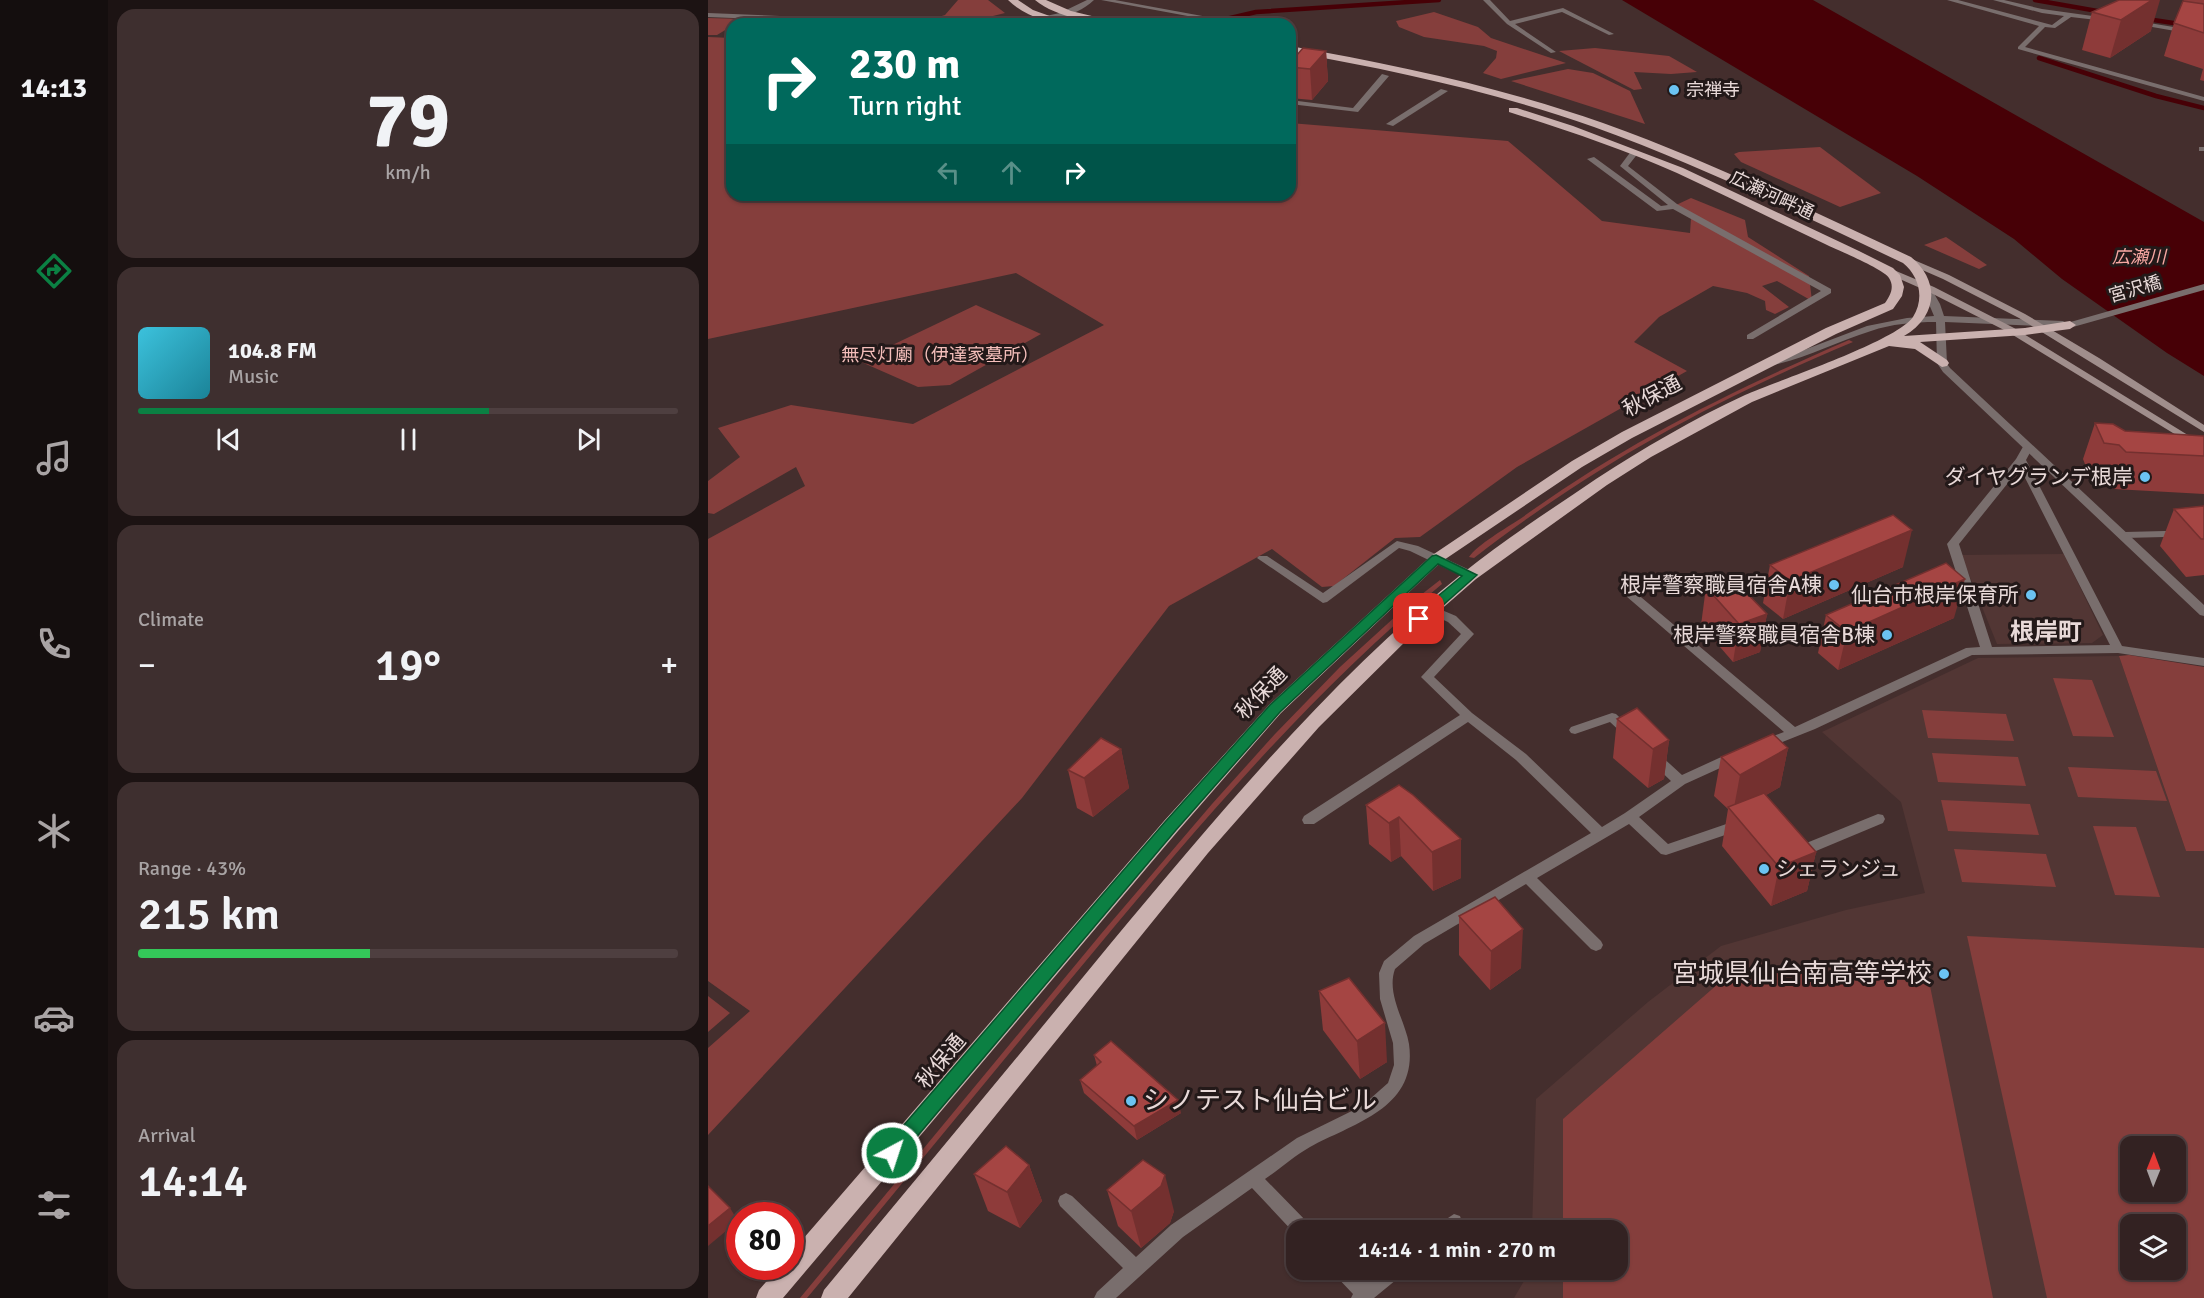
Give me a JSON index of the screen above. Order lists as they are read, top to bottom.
{
  "streets": {
    "highway": ["広瀬河畔通", "秋保通"],
    "street": ["宮沢橋"]
  },
  "crossings": [
    ["広瀬河畔通", "秋保通"]
  ],
  "districts": ["根岸町"],
  "water": ["広瀬川"],
  "parks": ["無尽灯廟（伊達家墓所）"],
  "places": [
    "宗禅寺",
    "ダイヤグランデ根岸",
    "根岸警察職員宿舎A棟",
    "仙台市根岸保育所",
    "根岸警察職員宿舎B棟",
    "シェランジュ",
    "宮城県仙台南高等学校",
    "シノテスト仙台ビル"
  ],
  "north": "top",
  "page": {
    "tabs": "14:13",
    "tile": [
      ["79", "km/h"],
      "Climate",
      ["Range · 43%", "215 km"],
      ["Arrival", "14:14"]
    ],
    "turn": ["230 m", "Turn right"],
    "song": ["104.8 FM", "Music"],
    "heat": ["−", "19°", "+"],
    "limit": "80",
    "trip": "14:14 · 1 min · 270 m"
  }
}
